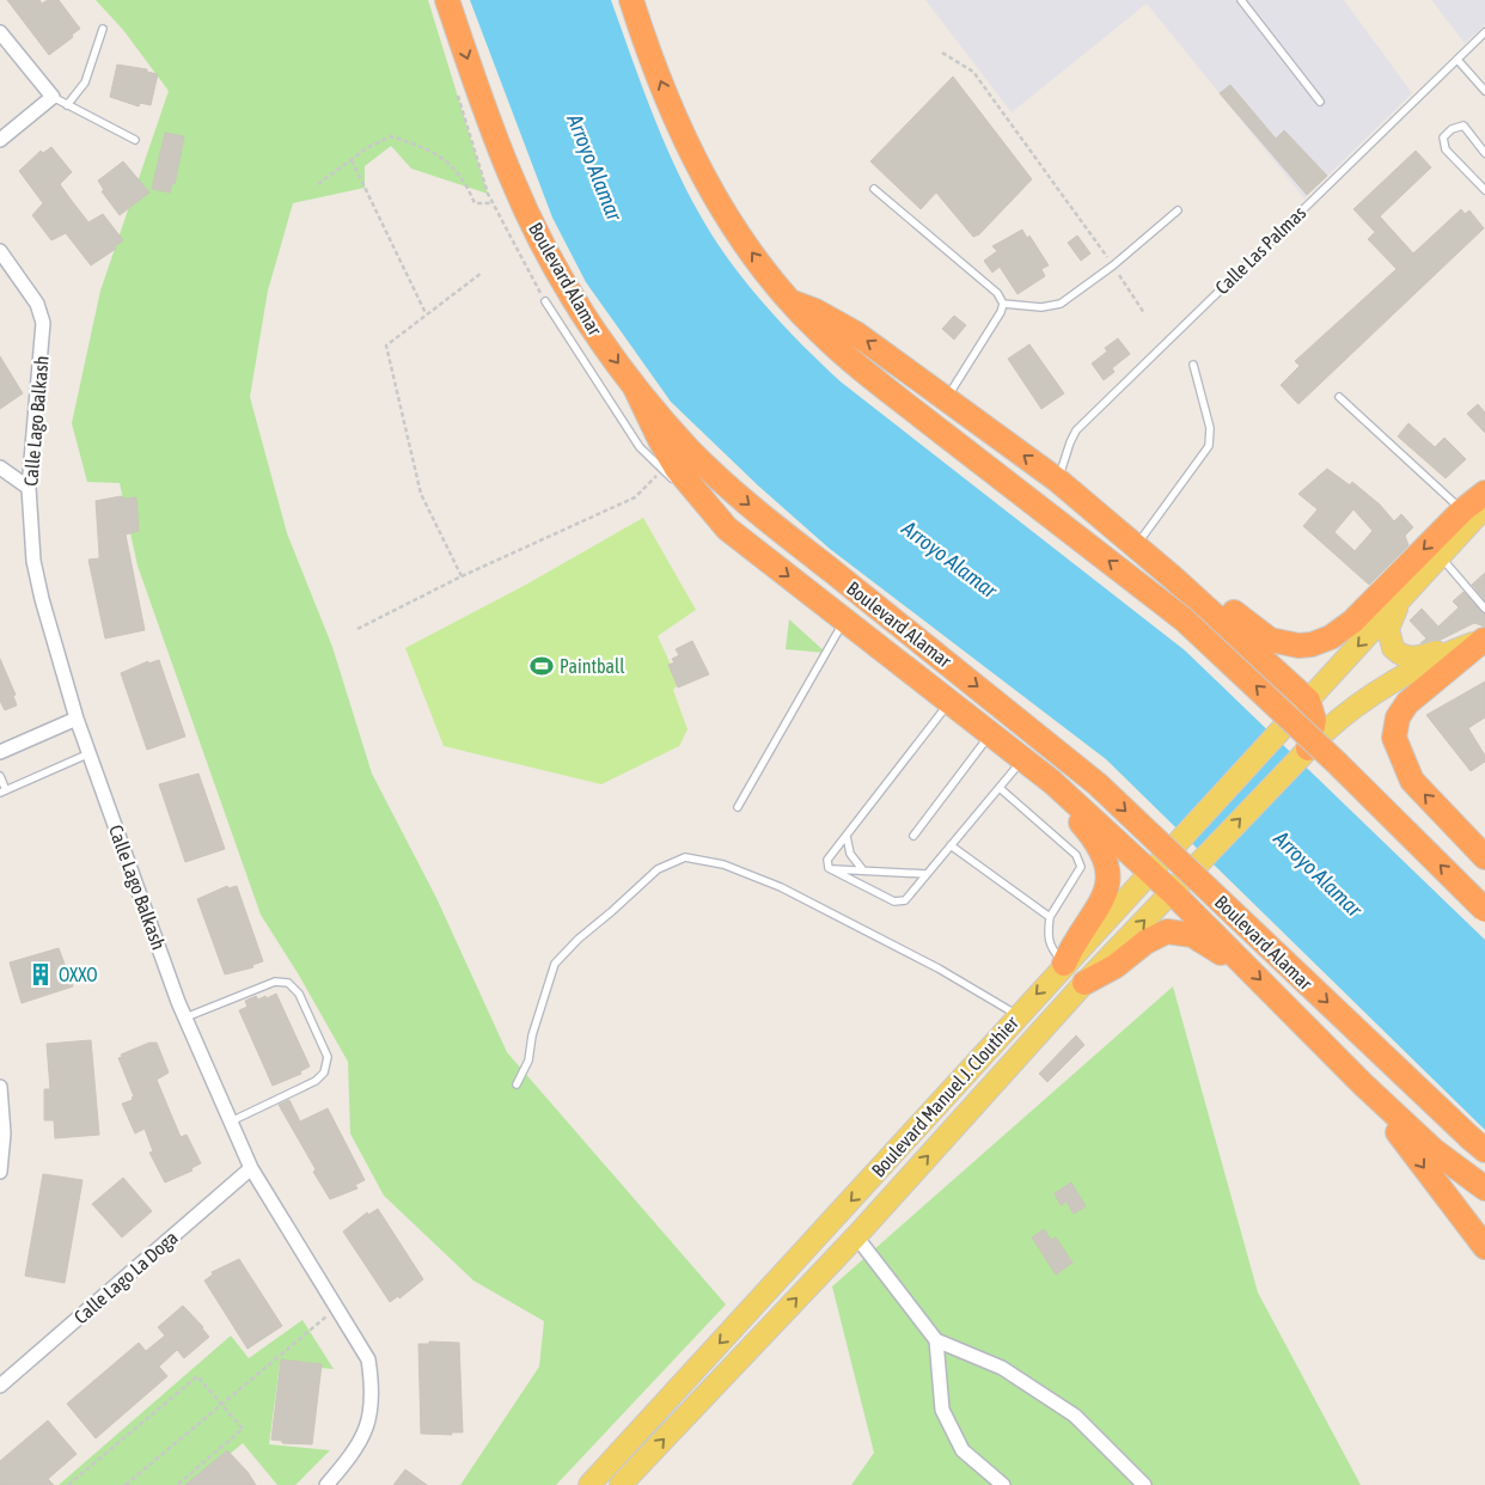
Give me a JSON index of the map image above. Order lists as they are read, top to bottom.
{
  "streets": {
    "highway": ["Boulevard Alamar"],
    "main road": ["Boulevard Manuel J. Clouthier"],
    "street": ["Calle Lago Balkash", "Calle Lago La Doga"],
    "lane": ["Calle Las Palmas"]
  },
  "crossings": [
    ["Calle Lago Balkash", "Calle Lago La Doga"]
  ],
  "water": ["Arroyo Alamar"],
  "places": {
    "sports": ["Paintball"],
    "building": ["OXXO"]
  }
}
